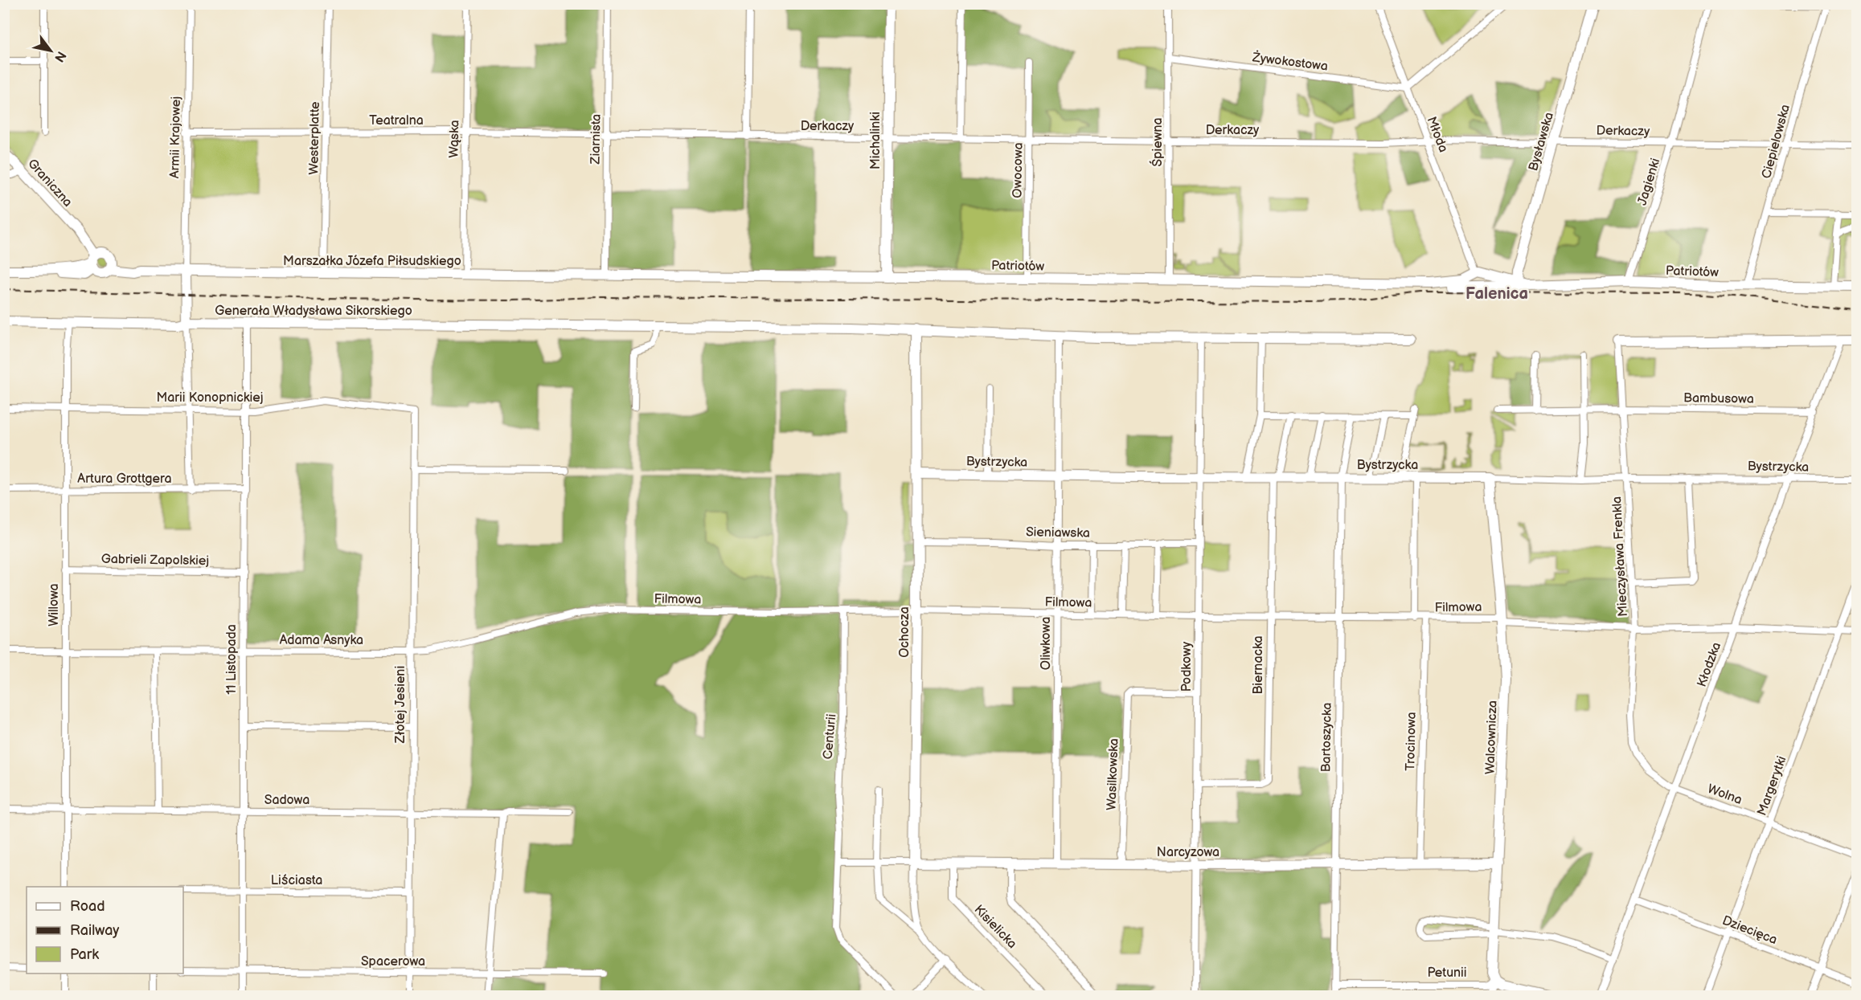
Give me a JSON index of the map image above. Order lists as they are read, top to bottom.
{
  "streets": {
    "main road": [
      "Michalinki",
      "Bysławska",
      "Graniczna",
      "Marszałka Józefa Piłsudskiego",
      "Patriotów",
      "Generała Władysława Sikorskiego",
      "Bystrzycka",
      "Ochocza",
      "Walcownicza",
      "Narcyzowa"
    ],
    "street": [
      "Żywokostowa",
      "Teatralna",
      "Derkaczy",
      "Młoda",
      "Armii Krajowej",
      "Westerplatte",
      "Wąska",
      "Ziarnista",
      "Ciepielowska",
      "Śpiewna",
      "Owocowa",
      "Jagienki",
      "Marii Konopnickiej",
      "Bambusowa",
      "Artura Grottgera",
      "Sieniawska",
      "Mieczysława Frenkla",
      "Gabrieli Zapolskiej",
      "Filmowa",
      "Willowa",
      "Adama Asnyka",
      "Oliwkowa",
      "11 Listopada",
      "Kłodzka",
      "Biernacka",
      "Podkowy",
      "Złotej Jesieni",
      "Centurii",
      "Bartoszycka",
      "Trocinowa",
      "Wasilkowska",
      "Margerytki",
      "Wolna",
      "Sadowa",
      "Liściasta",
      "Kisielicka",
      "Dziecięca",
      "Spacerowa",
      "Petunii"
    ]
  },
  "crossings": [
    ["Żywokostowa", "Młoda"],
    ["Żywokostowa", "Śpiewna"],
    ["Teatralna", "Derkaczy"],
    ["Teatralna", "Armii Krajowej"],
    ["Teatralna", "Westerplatte"],
    ["Teatralna", "Wąska"],
    ["Teatralna", "Ziarnista"],
    ["Derkaczy", "Młoda"],
    ["Derkaczy", "Ziarnista"],
    ["Derkaczy", "Michalinki"],
    ["Derkaczy", "Bysławska"],
    ["Derkaczy", "Ciepielowska"],
    ["Derkaczy", "Śpiewna"],
    ["Derkaczy", "Owocowa"],
    ["Derkaczy", "Jagienki"],
    ["Młoda", "Patriotów"],
    ["Armii Krajowej", "Marszałka Józefa Piłsudskiego"],
    ["Westerplatte", "Marszałka Józefa Piłsudskiego"],
    ["Wąska", "Marszałka Józefa Piłsudskiego"],
    ["Ziarnista", "Marszałka Józefa Piłsudskiego"],
    ["Ziarnista", "Patriotów"],
    ["Michalinki", "Patriotów"],
    ["Bysławska", "Patriotów"],
    ["Ciepielowska", "Patriotów"],
    ["Śpiewna", "Patriotów"],
    ["Owocowa", "Patriotów"],
    ["Jagienki", "Patriotów"],
    ["Graniczna", "Marszałka Józefa Piłsudskiego"],
    ["Marszałka Józefa Piłsudskiego", "Patriotów"],
    ["Generała Władysława Sikorskiego", "Willowa"],
    ["Generała Władysława Sikorskiego", "11 Listopada"],
    ["Marii Konopnickiej", "Willowa"],
    ["Marii Konopnickiej", "11 Listopada"],
    ["Marii Konopnickiej", "Złotej Jesieni"],
    ["Bambusowa", "Mieczysława Frenkla"],
    ["Bambusowa", "Kłodzka"],
    ["Bystrzycka", "Mieczysława Frenkla"],
    ["Bystrzycka", "Ochocza"],
    ["Bystrzycka", "Oliwkowa"],
    ["Bystrzycka", "Kłodzka"],
    ["Bystrzycka", "Biernacka"],
    ["Bystrzycka", "Podkowy"],
    ["Bystrzycka", "Bartoszycka"],
    ["Bystrzycka", "Walcownicza"],
    ["Artura Grottgera", "Willowa"],
    ["Artura Grottgera", "11 Listopada"],
    ["Sieniawska", "Ochocza"],
    ["Sieniawska", "Oliwkowa"],
    ["Sieniawska", "Podkowy"],
    ["Mieczysława Frenkla", "Filmowa"],
    ["Mieczysława Frenkla", "Wolna"],
    ["Gabrieli Zapolskiej", "Willowa"],
    ["Gabrieli Zapolskiej", "11 Listopada"],
    ["Filmowa", "Ochocza"],
    ["Filmowa", "Adama Asnyka"],
    ["Filmowa", "Oliwkowa"],
    ["Filmowa", "Kłodzka"],
    ["Filmowa", "Biernacka"],
    ["Filmowa", "Podkowy"],
    ["Filmowa", "Centurii"],
    ["Filmowa", "Bartoszycka"],
    ["Filmowa", "Walcownicza"],
    ["Filmowa", "Trocinowa"],
    ["Filmowa", "Margerytki"],
    ["Willowa", "Adama Asnyka"],
    ["Willowa", "Sadowa"],
    ["Ochocza", "Narcyzowa"],
    ["Adama Asnyka", "11 Listopada"],
    ["Adama Asnyka", "Złotej Jesieni"],
    ["Oliwkowa", "Narcyzowa"],
    ["11 Listopada", "Sadowa"],
    ["11 Listopada", "Liściasta"],
    ["11 Listopada", "Spacerowa"],
    ["Kłodzka", "Wolna"],
    ["Kłodzka", "Dziecięca"],
    ["Biernacka", "Podkowy"],
    ["Podkowy", "Wasilkowska"],
    ["Podkowy", "Narcyzowa"],
    ["Złotej Jesieni", "Sadowa"],
    ["Złotej Jesieni", "Liściasta"],
    ["Złotej Jesieni", "Spacerowa"],
    ["Centurii", "Narcyzowa"],
    ["Bartoszycka", "Narcyzowa"],
    ["Bartoszycka", "Petunii"],
    ["Walcownicza", "Narcyzowa"],
    ["Walcownicza", "Petunii"],
    ["Trocinowa", "Narcyzowa"],
    ["Wasilkowska", "Narcyzowa"],
    ["Margerytki", "Wolna"],
    ["Margerytki", "Dziecięca"],
    ["Narcyzowa", "Kisielicka"]
  ],
  "districts": ["Falenica"],
  "legend": ["Road", "Railway", "Park"],
  "north": "bottom right"
}
